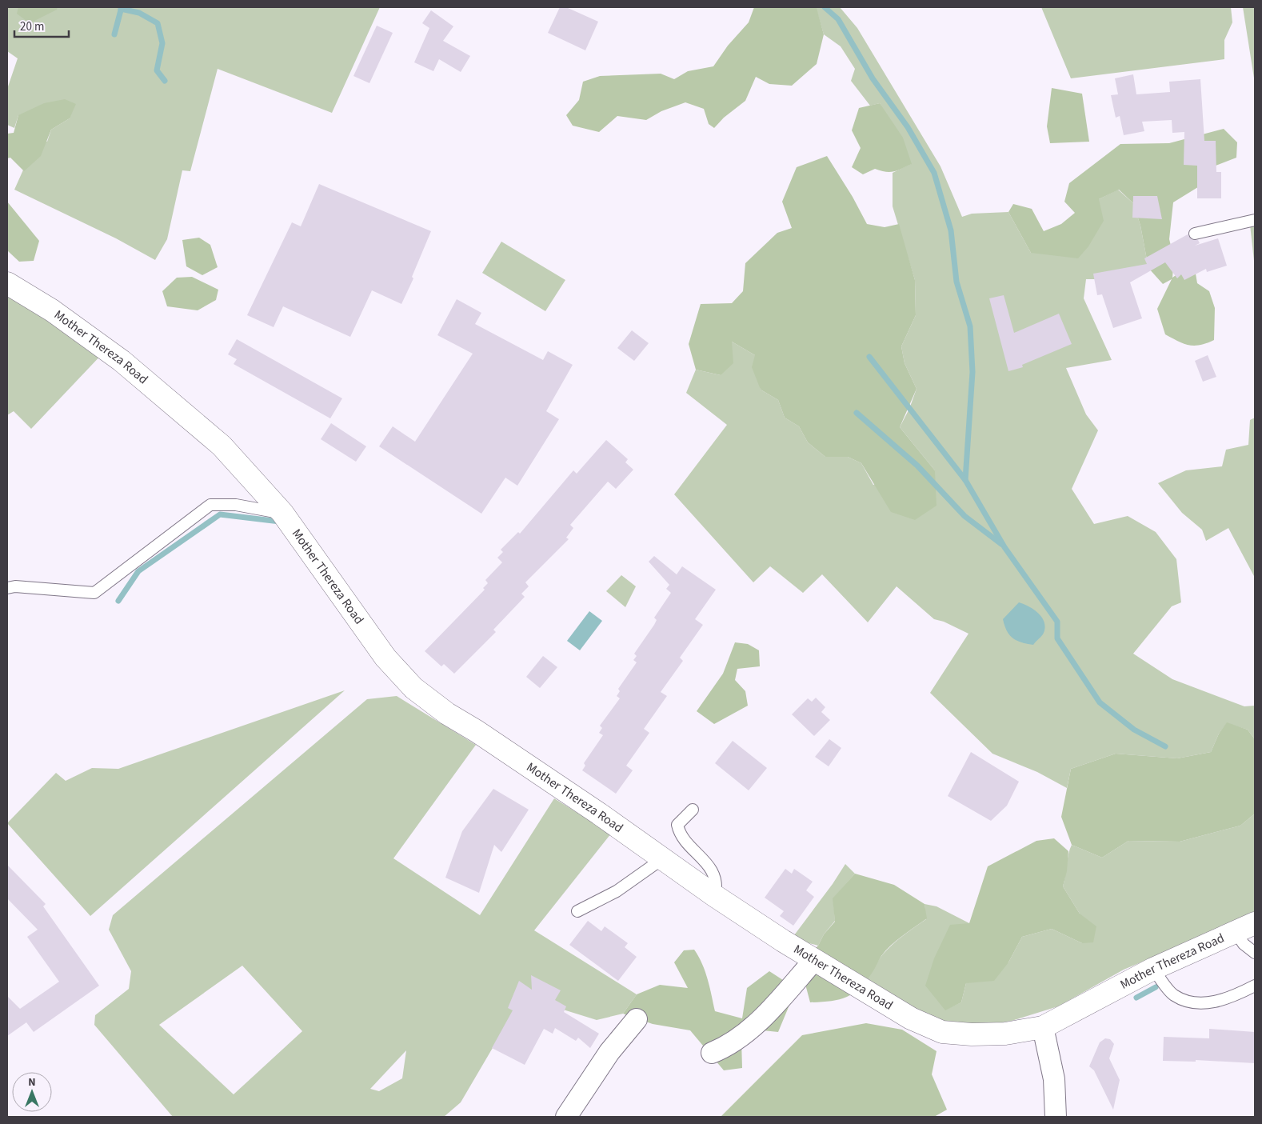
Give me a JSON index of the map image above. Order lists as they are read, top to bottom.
{
  "streets": {
    "street": ["Mother Thereza Road"]
  },
  "scale_bar": "20 m",
  "north": "top"
}
